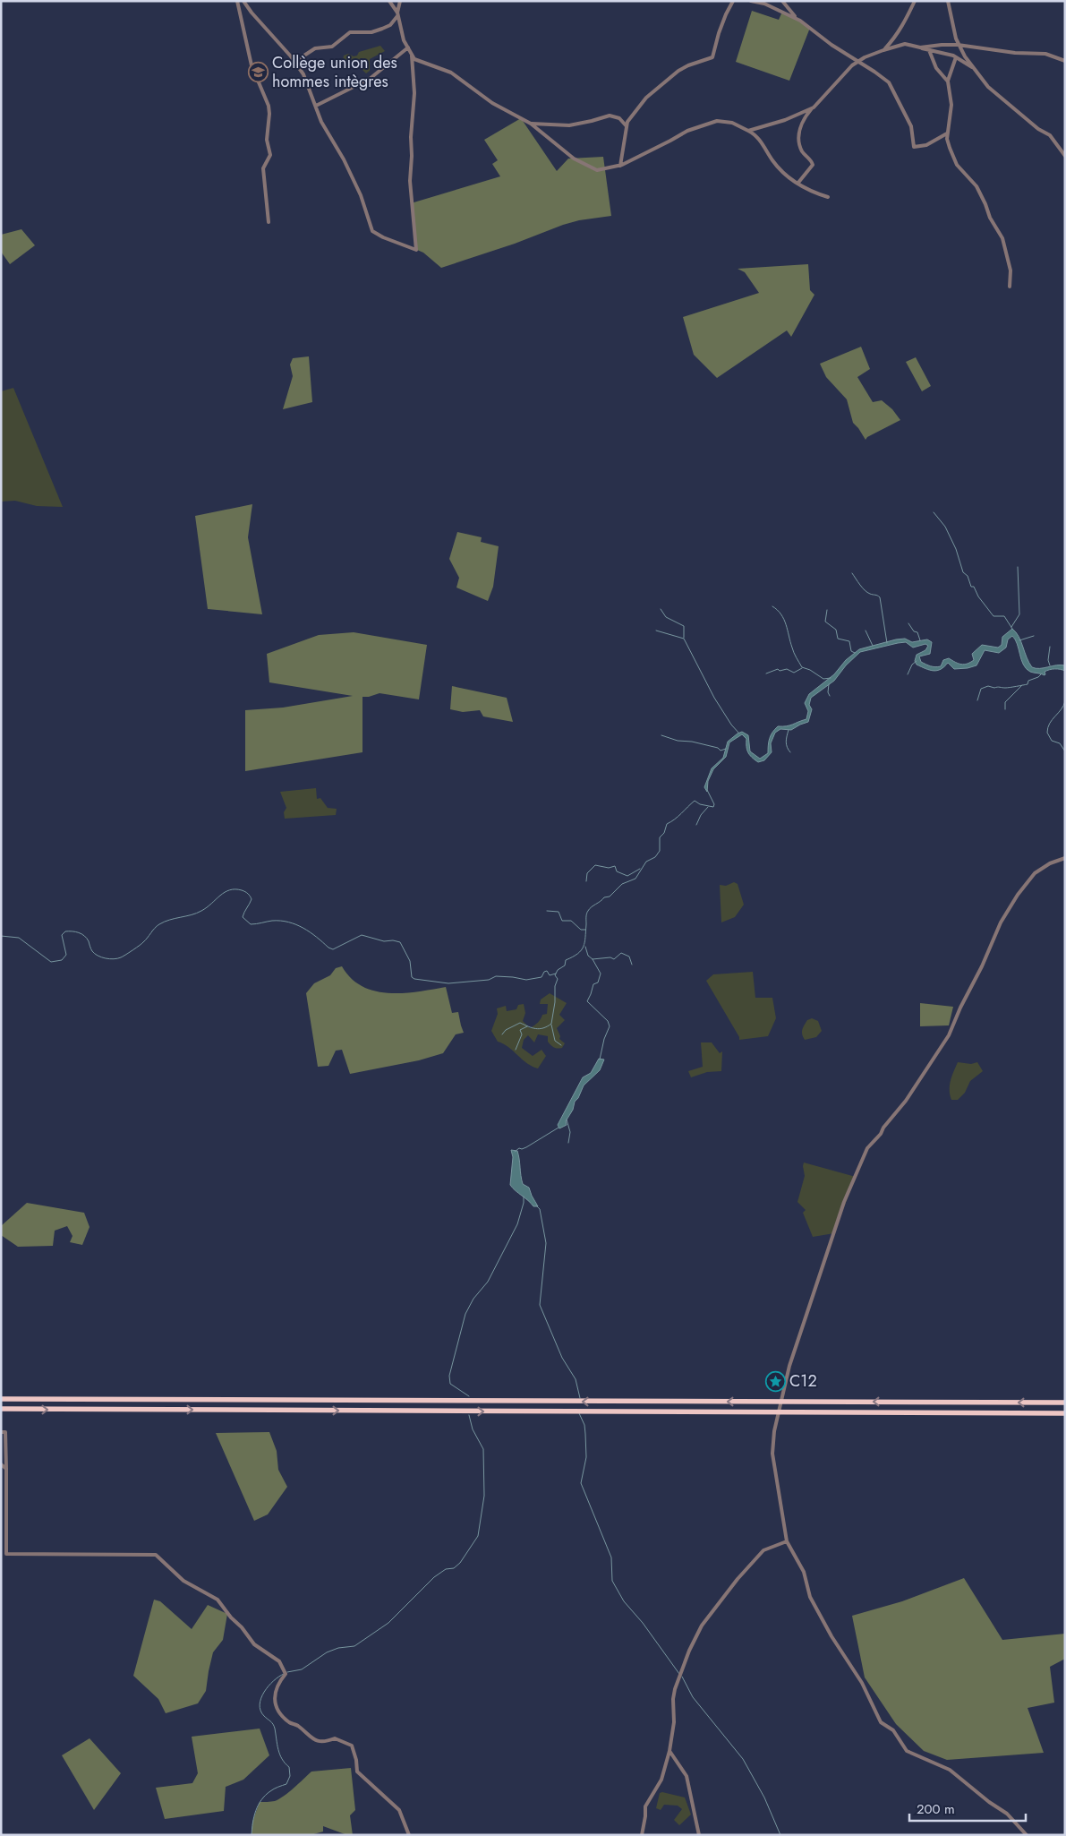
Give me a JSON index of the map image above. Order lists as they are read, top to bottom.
{
  "places": {
    "school or university": ["Collège union des hommes intègres"],
    "place": ["C12"]
  },
  "scale_bar": "200 m"
}
